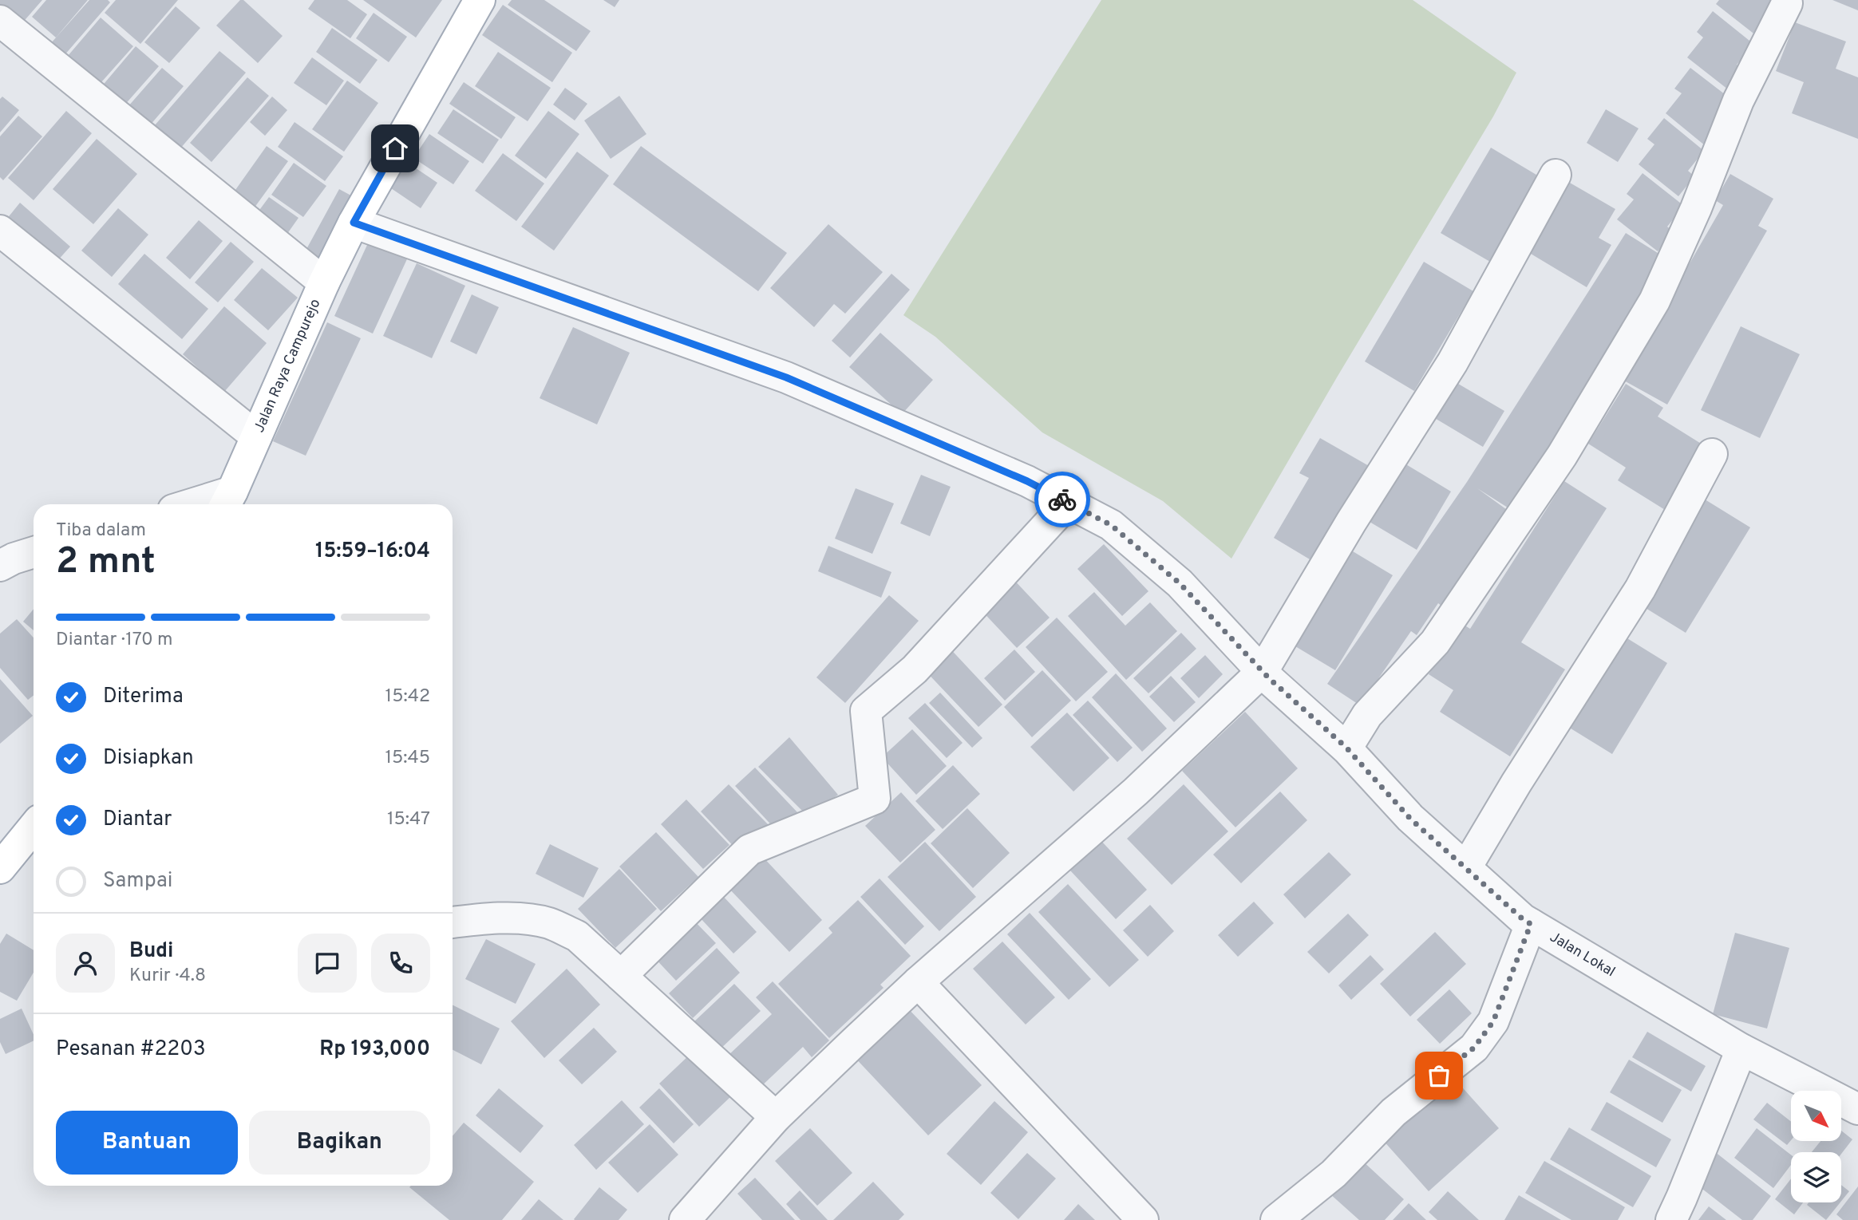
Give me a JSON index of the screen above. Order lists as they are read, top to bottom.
{
  "streets": {
    "main road": ["Jalan Raya Campurejo"],
    "street": ["Jalan Lokal"]
  },
  "crossings": [
    ["Jalan Raya Campurejo", "Jalan Lokal"]
  ],
  "north": "bottom right",
  "page": {
    "heading": ["2 mnt", "Tiba dalam", "15:59–16:04"],
    "panel": [
      "Budi",
      "Kurir · 4.8",
      "Pesanan #2203",
      "Rp 193,000"
    ],
    "bar": "Diantar · 170 m",
    "list": [
      ["Diterima", "15:42"],
      ["Disiapkan", "15:45"],
      ["Diantar", "15:47"],
      "Sampai"
    ],
    "buttons": ["Bantuan", "Bagikan"]
  }
}
